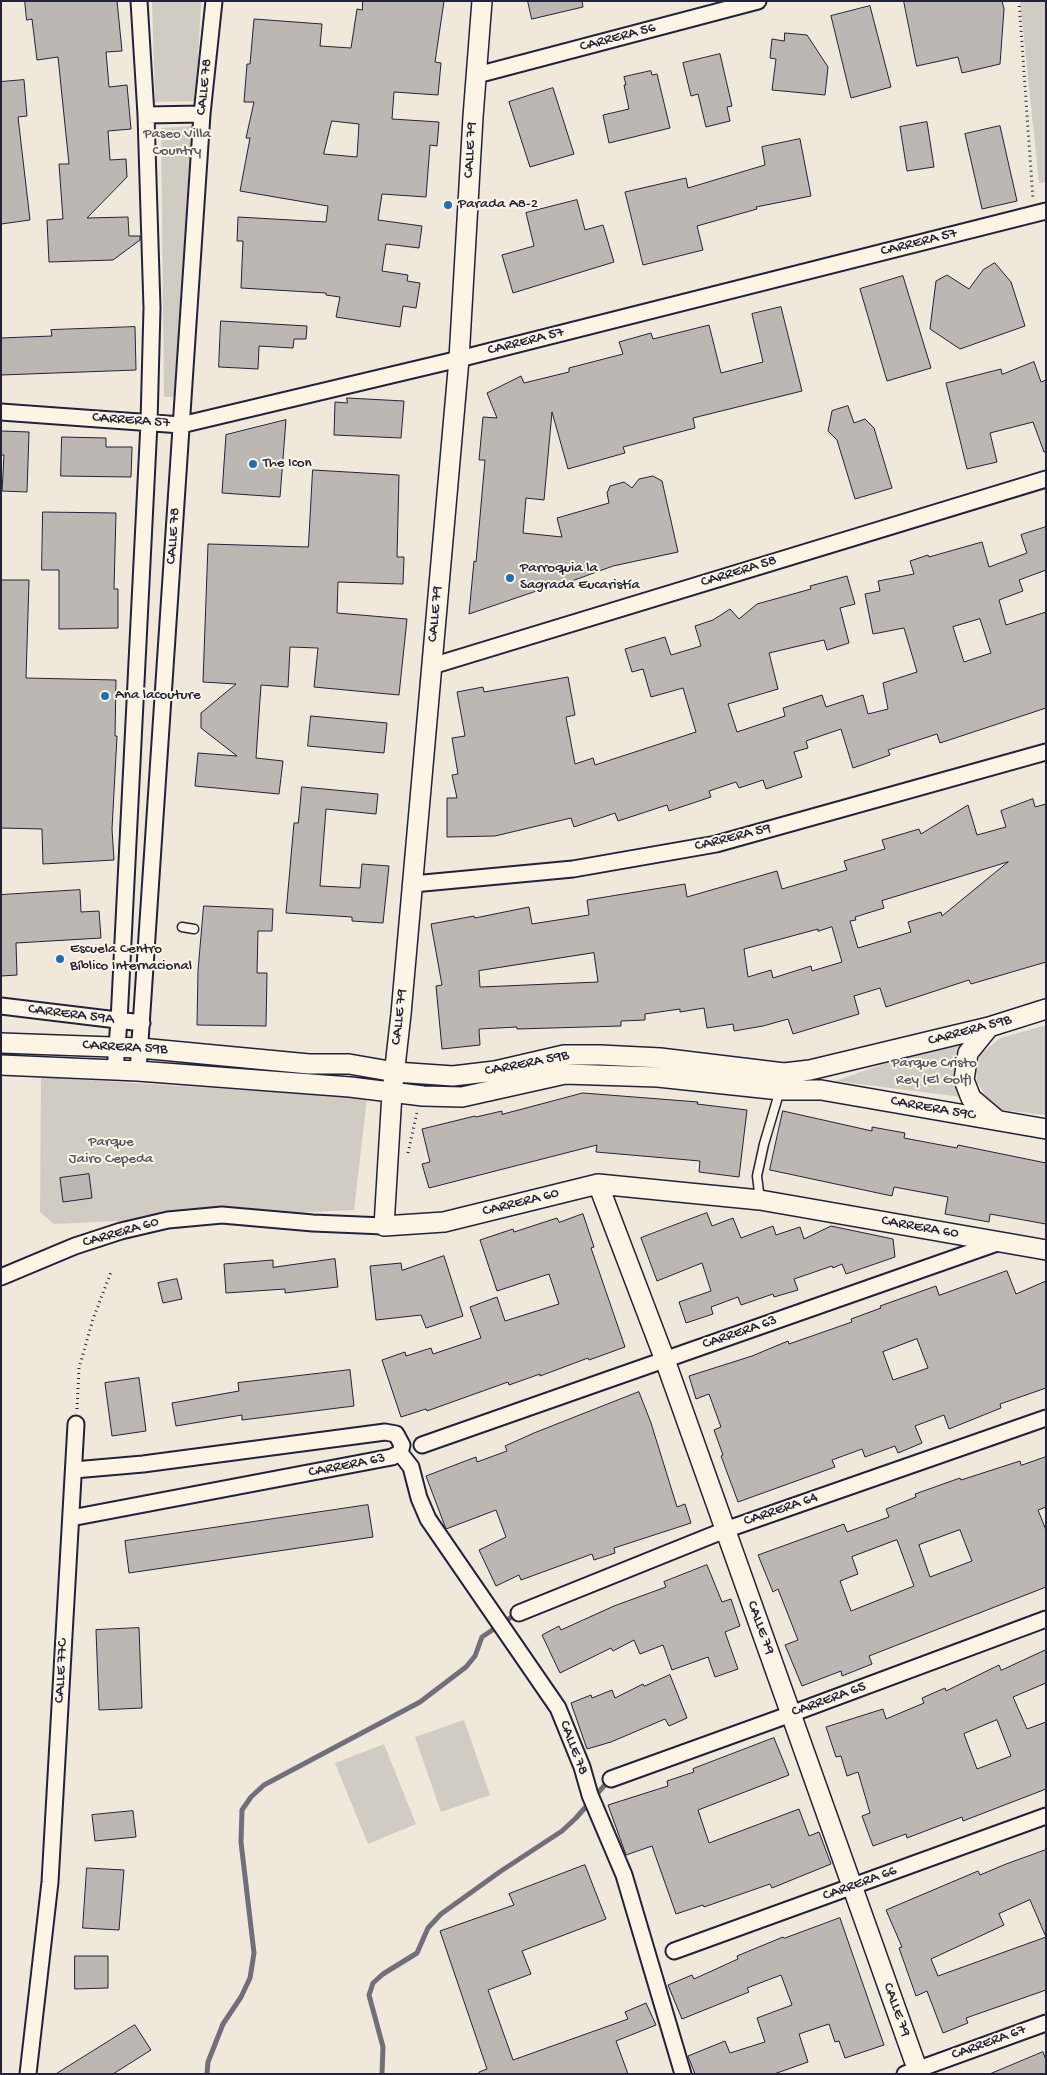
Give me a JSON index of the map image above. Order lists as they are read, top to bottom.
{
  "streets": {
    "street": [
      "CARRERA 56",
      "CALLE 78",
      "CALLE 79",
      "CARRERA 57",
      "CARRERA 58",
      "CARRERA 59",
      "CARRERA 59A",
      "CARRERA 59B",
      "CARRERA 59C",
      "CARRERA 60",
      "CARRERA 63",
      "CARRERA 64",
      "CALLE 77C",
      "CARRERA 65",
      "CARRERA 66",
      "CARRERA 67"
    ]
  },
  "crossings": [
    ["CARRERA 56", "CALLE 79"],
    ["CALLE 78", "CARRERA 57"],
    ["CALLE 78", "CARRERA 59A"],
    ["CALLE 78", "CARRERA 59B"],
    ["CALLE 78", "CARRERA 63"],
    ["CALLE 79", "CARRERA 57"],
    ["CALLE 79", "CARRERA 58"],
    ["CALLE 79", "CARRERA 59"],
    ["CALLE 79", "CARRERA 59B"],
    ["CALLE 79", "CARRERA 60"],
    ["CALLE 79", "CARRERA 63"],
    ["CALLE 79", "CARRERA 64"],
    ["CALLE 79", "CARRERA 65"],
    ["CALLE 79", "CARRERA 66"],
    ["CALLE 79", "CARRERA 67"],
    ["CARRERA 59B", "CARRERA 59C"],
    ["CARRERA 60", "CARRERA 63"],
    ["CARRERA 63", "CALLE 77C"]
  ],
  "parks": ["Paseo Villa Country", "Parque Cristo Rey (El Golf)", "Parque Jairo Cepeda"],
  "places": [
    "Parada A8-2",
    "The Icon",
    "Parroquia la Sagrada Eucaristía",
    "Ana lacouture",
    "Escuela Centro Bíblico Internacional"
  ]
}
